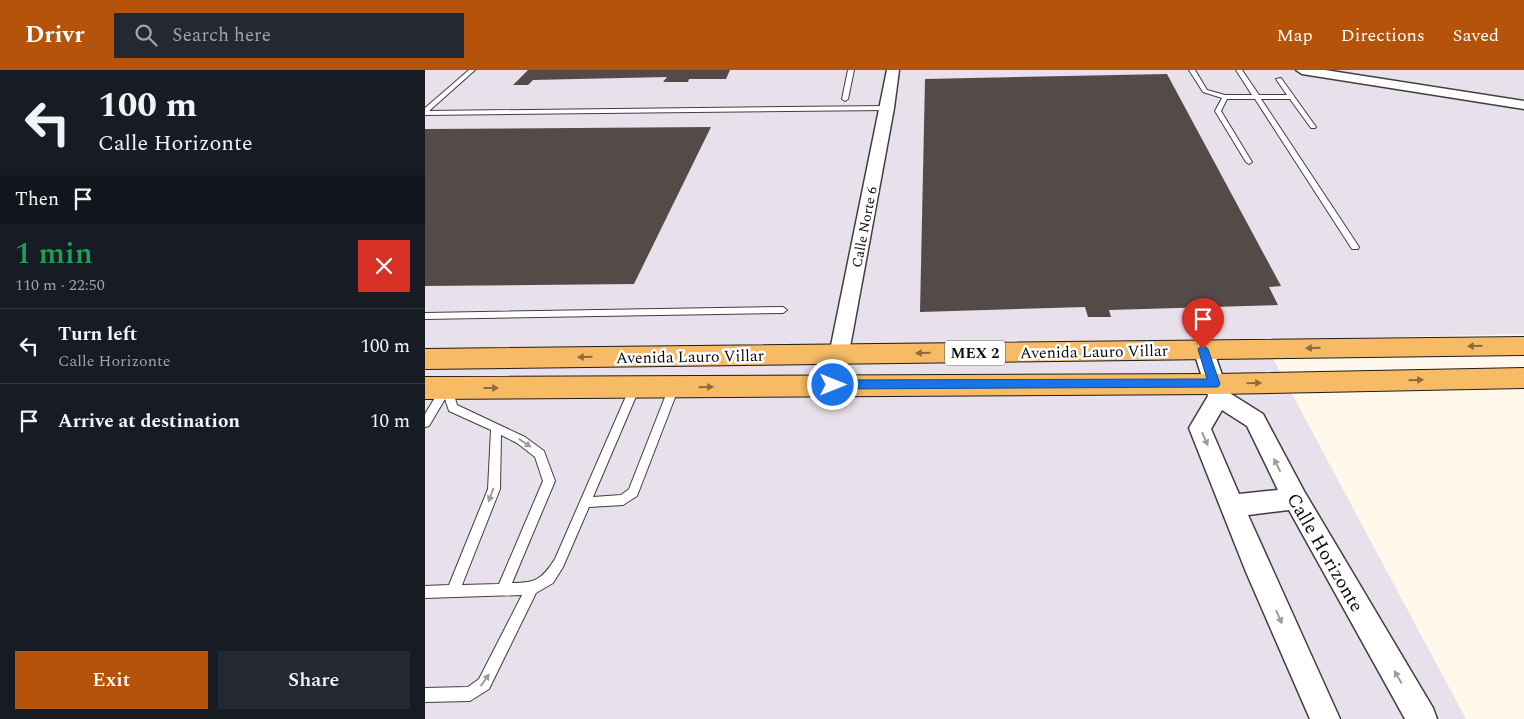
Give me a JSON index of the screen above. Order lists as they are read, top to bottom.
{
  "streets": {
    "main road": ["Avenida Lauro Villar", "MEX 2"],
    "street": ["Calle Norte 6", "Calle Horizonte"]
  },
  "crossings": [
    ["Calle Norte 6", "Avenida Lauro Villar"],
    ["Avenida Lauro Villar", "Calle Horizonte"]
  ],
  "page": {
    "header": "Drivr",
    "search": "Search here",
    "nav": ["Map", "Directions", "Saved"],
    "turn": ["100 m", "Calle Horizonte"],
    "then": "Then",
    "heading": ["1 min", "110 m · 22:50"],
    "list": [
      {
        "name": "Turn left",
        "note": "Calle Horizonte",
        "value": "100 m"
      },
      {
        "name": "Arrive at destination",
        "value": "10 m"
      }
    ],
    "buttons": ["Exit", "Share"]
  }
}
